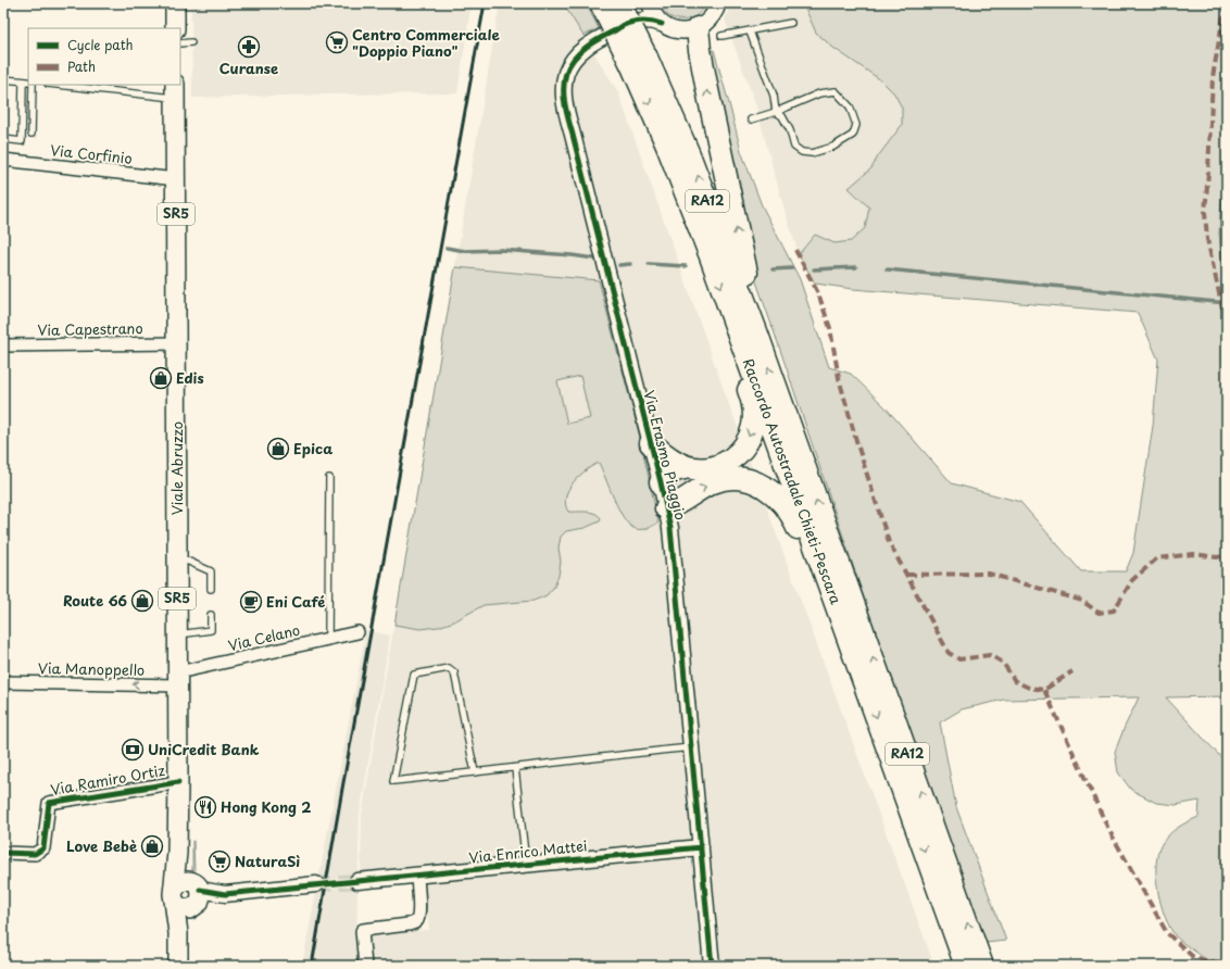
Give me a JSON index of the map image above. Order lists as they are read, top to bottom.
{
  "streets": {
    "highway": ["RA12", "Raccordo Autostradale Chieti-Pescara"],
    "main road": ["SR5", "Viale Abruzzo"],
    "street": [
      "Via Corfinio",
      "Via Capestrano",
      "Via Erasmo Piaggio",
      "Via Celano",
      "Via Manoppello",
      "Via Ramiro Ortiz",
      "Via Enrico Mattei"
    ]
  },
  "crossings": [
    ["Via Corfinio", "Viale Abruzzo"],
    ["Via Capestrano", "Viale Abruzzo"],
    ["Via Erasmo Piaggio", "Via Enrico Mattei"],
    ["Viale Abruzzo", "Via Celano"],
    ["Viale Abruzzo", "Via Manoppello"],
    ["Viale Abruzzo", "Via Ramiro Ortiz"],
    ["Via Celano", "Via Manoppello"]
  ],
  "one_way": ["Via Manoppello"],
  "places": {
    "supermarket": ["Centro Commerciale \"Doppio Piano\"", "NaturaSì"],
    "pharmacy": ["Curanse"],
    "shop": [
      "Edis",
      "Epica",
      "Route 66",
      "Love Bebè"
    ],
    "cafe": ["Eni Café"],
    "bank": ["UniCredit Bank"],
    "restaurant": ["Hong Kong 2"]
  },
  "legend": ["Cycle path", "Path"]
}
